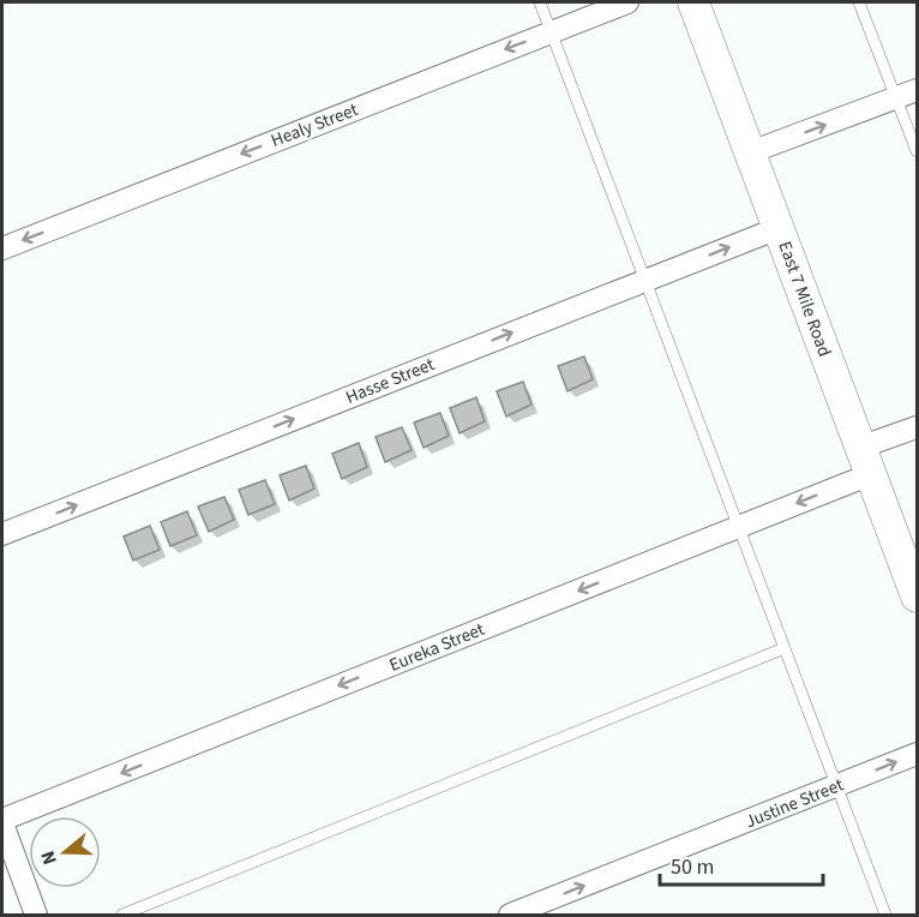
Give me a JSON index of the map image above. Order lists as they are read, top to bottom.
{
  "streets": {
    "street": [
      "Healy Street",
      "East 7 Mile Road",
      "Hasse Street",
      "Eureka Street",
      "Justine Street"
    ]
  },
  "crossings": [
    ["East 7 Mile Road", "Hasse Street"],
    ["East 7 Mile Road", "Eureka Street"]
  ],
  "one_way": [
    "Healy Street",
    "Hasse Street",
    "Eureka Street",
    "Justine Street"
  ],
  "scale_bar": "50 m",
  "north": "left"
}
